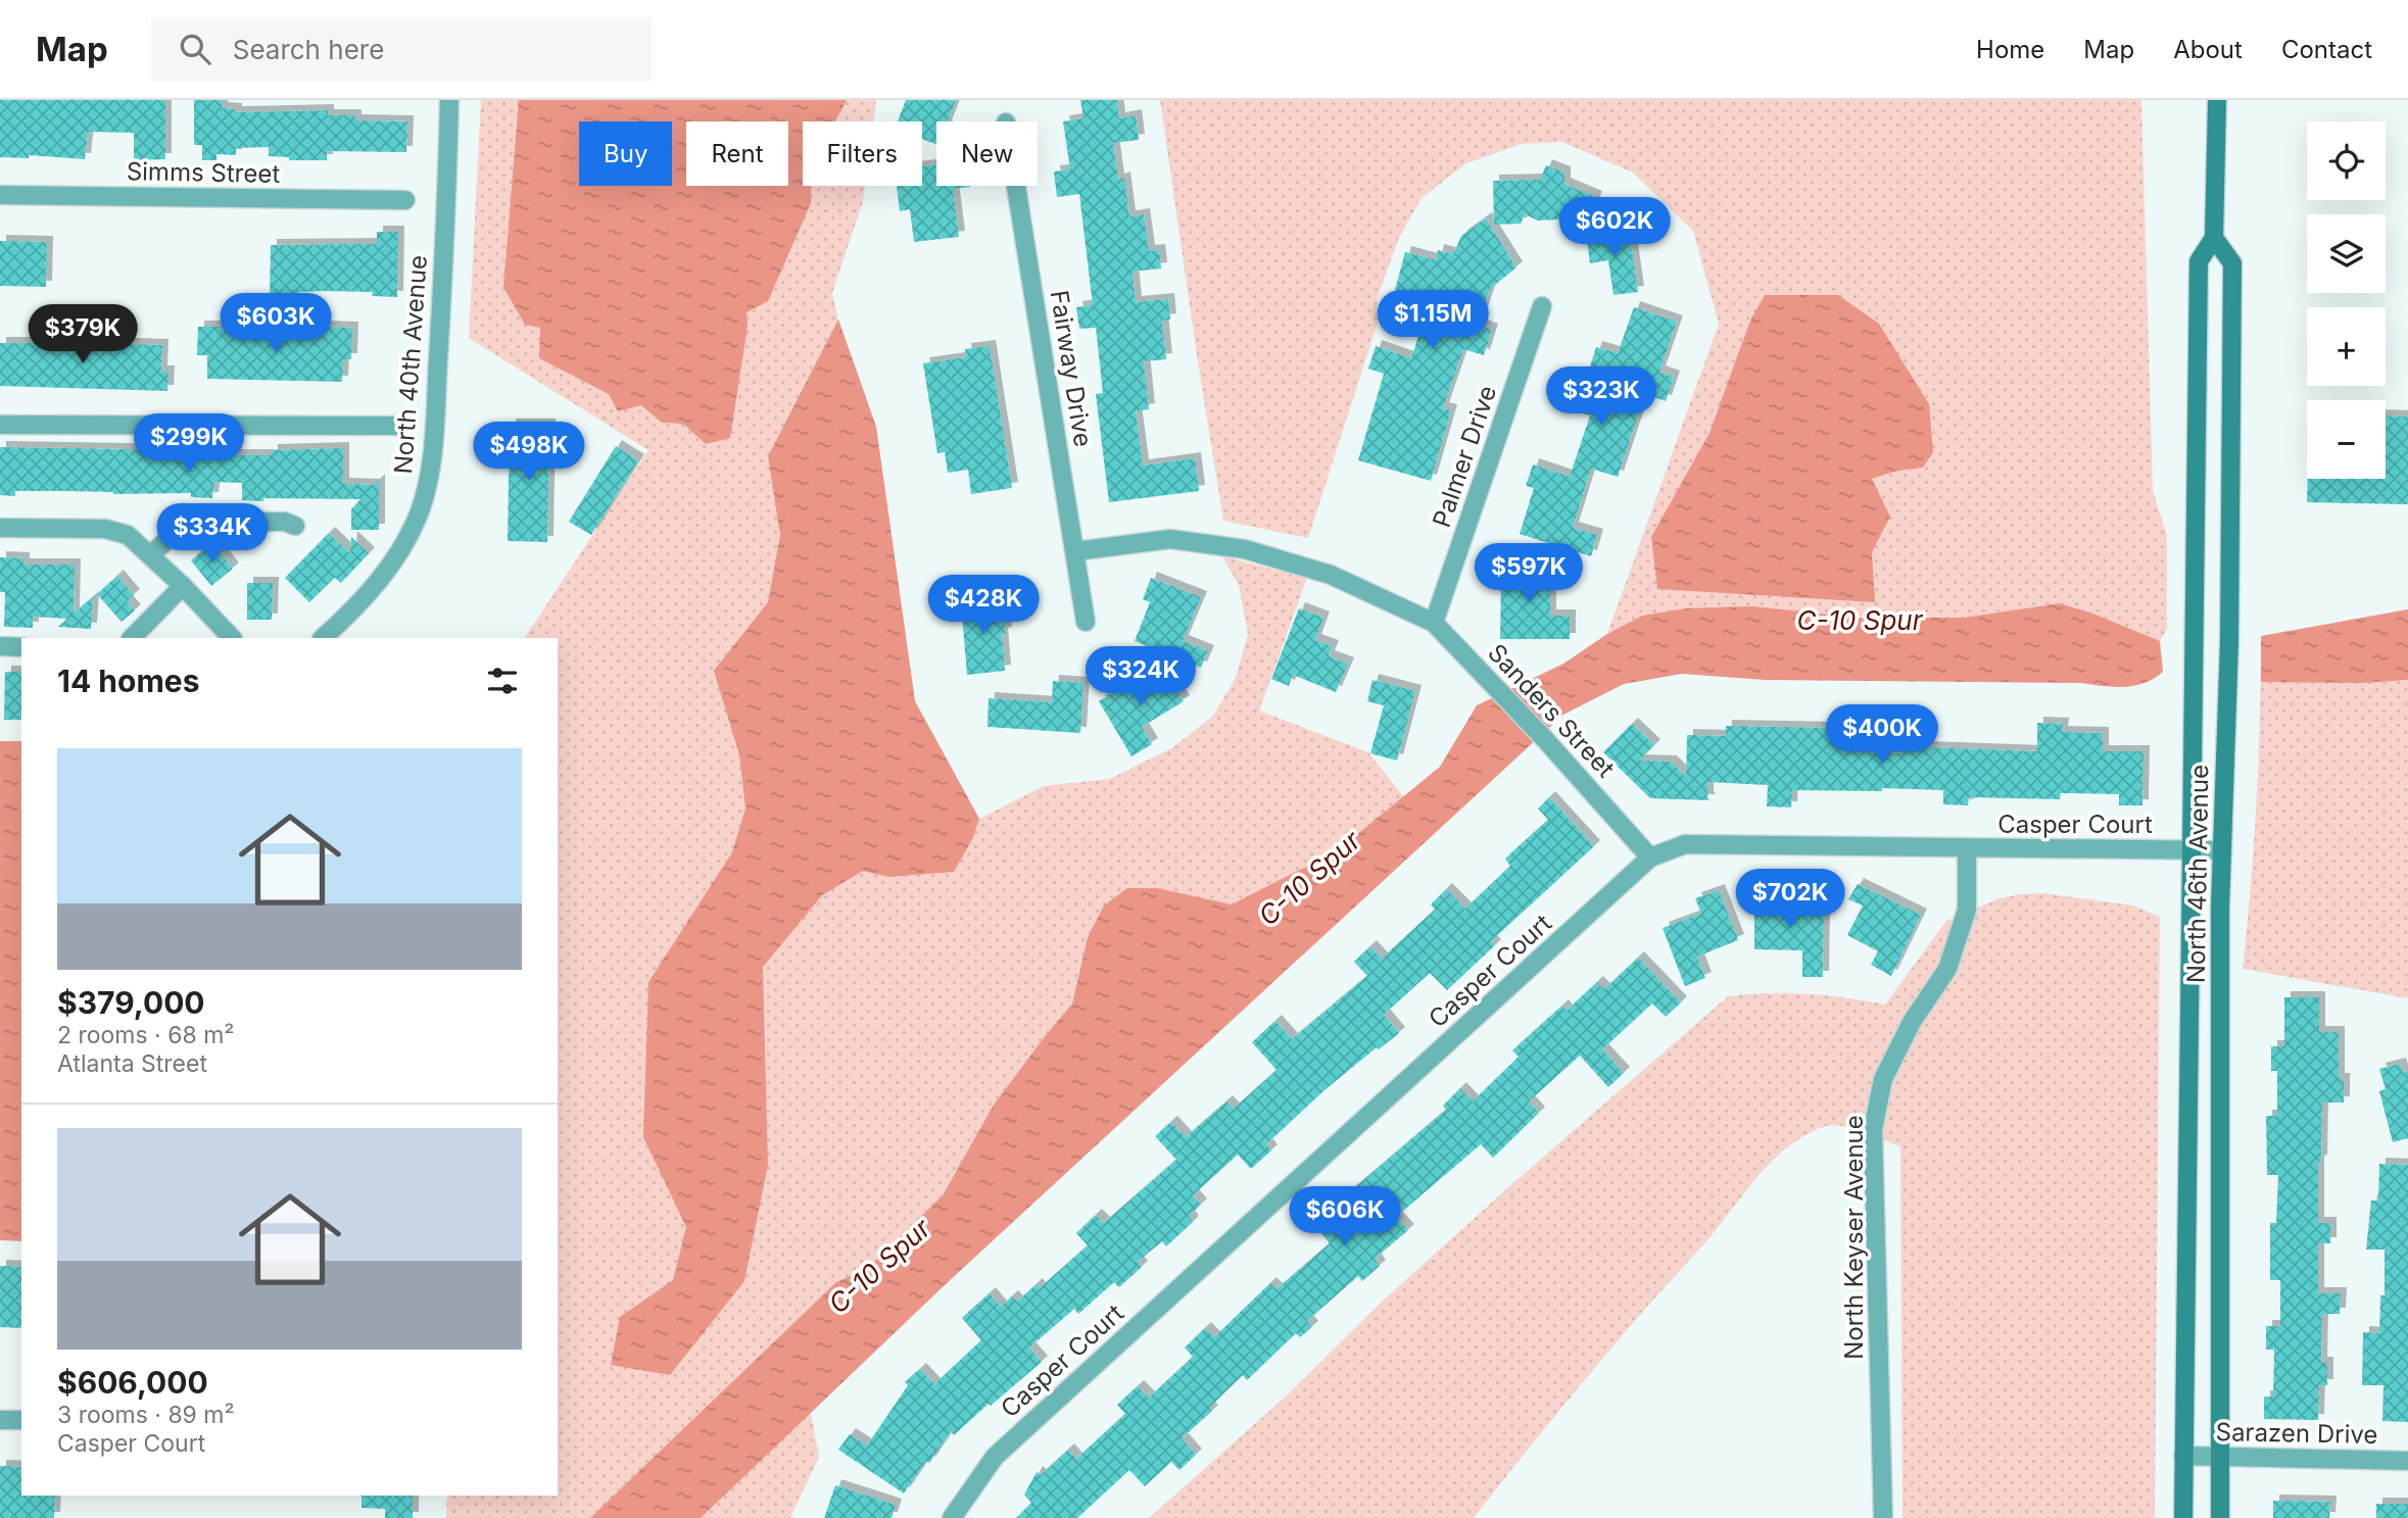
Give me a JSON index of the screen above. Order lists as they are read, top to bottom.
{
  "streets": {
    "street": [
      "Simms Street",
      "North 40th Avenue",
      "Fairway Drive",
      "Palmer Drive",
      "Sanders Street",
      "Casper Court",
      "North 46th Avenue",
      "North Keyser Avenue",
      "Sarazen Drive"
    ]
  },
  "crossings": [
    ["Fairway Drive", "Sanders Street"],
    ["Palmer Drive", "Sanders Street"],
    ["Sanders Street", "Casper Court"],
    ["Casper Court", "North 46th Avenue"],
    ["Casper Court", "North Keyser Avenue"],
    ["North 46th Avenue", "Sarazen Drive"]
  ],
  "water": ["C-10 Spur"],
  "page": {
    "header": "Map",
    "search": "Search here",
    "nav": [
      "Home",
      "Map",
      "About",
      "Contact"
    ],
    "map_buttons": ["+", "−"],
    "chip": [
      "Buy",
      "Rent",
      "Filters",
      "New"
    ],
    "price": [
      "$602K",
      "$1.15M",
      "$603K",
      "$379K",
      "$323K",
      "$299K",
      "$498K",
      "$334K",
      "$597K",
      "$428K",
      "$324K",
      "$400K",
      "$702K",
      "$606K"
    ],
    "heading": "14 homes",
    "list": [
      {
        "name": "$379,000",
        "note": "2 rooms · 68 m² · Atlanta Street"
      },
      {
        "name": "$606,000",
        "note": "3 rooms · 89 m² · Casper Court"
      }
    ]
  }
}
